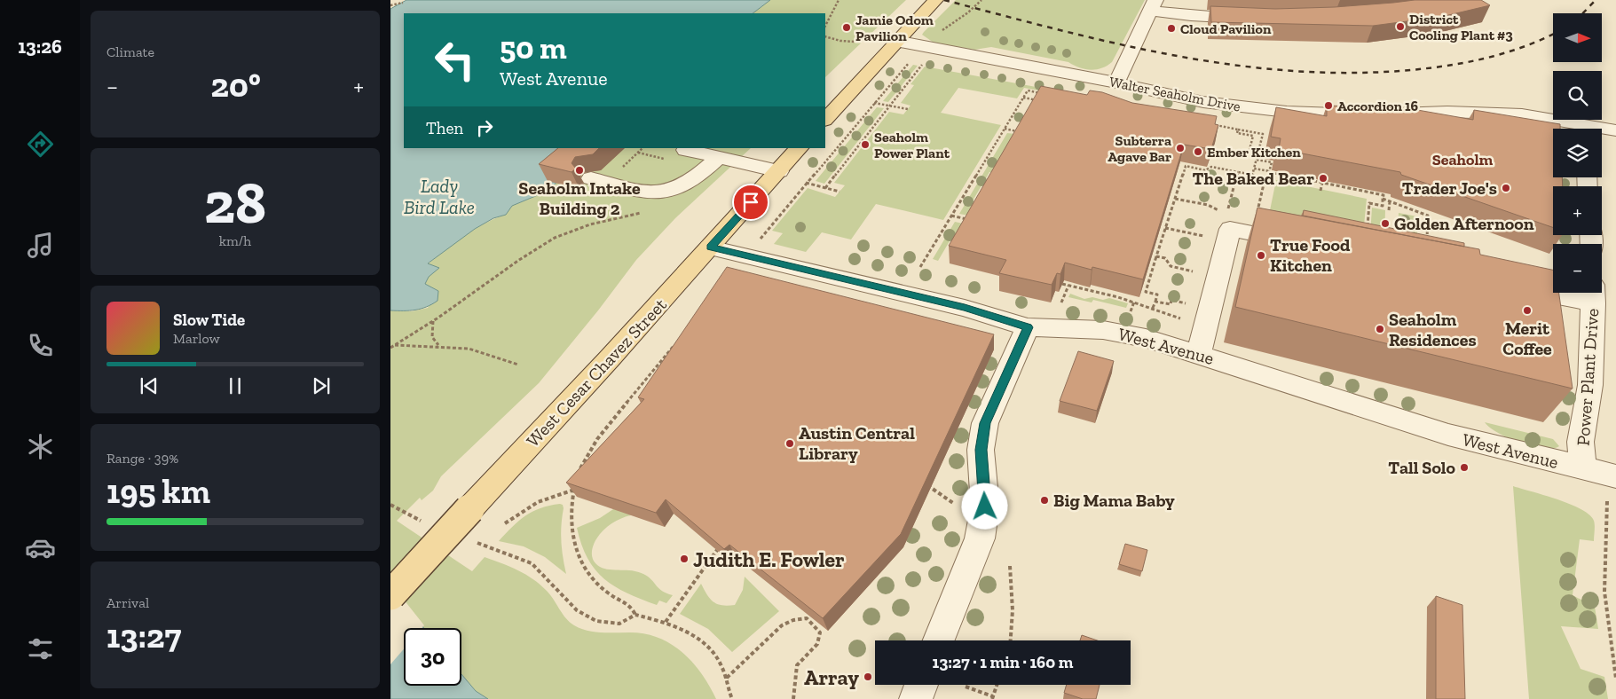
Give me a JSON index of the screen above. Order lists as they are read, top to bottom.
{
  "streets": {
    "main road": ["West Cesar Chavez Street"],
    "street": ["Walter Seaholm Drive", "West Avenue", "Power Plant Drive"]
  },
  "crossings": [
    ["West Avenue", "West Cesar Chavez Street"],
    ["West Avenue", "Power Plant Drive"]
  ],
  "districts": ["Seaholm"],
  "water": ["Lady Bird Lake"],
  "places": [
    "District Cooling Plant #3",
    "Jamie Odom Pavilion",
    "Cloud Pavilion",
    "Accordion 16",
    "Seaholm Power Plant",
    "Subterra Agave Bar",
    "Ember Kitchen",
    "Seaholm Intake Building 2",
    "The Baked Bear",
    "Trader Joe's",
    "Golden Afternoon",
    "True Food Kitchen",
    "Merit Coffee",
    "Seaholm Residences",
    "Austin Central Library",
    "Tall Solo",
    "Big Mama Baby",
    "Judith E. Fowler",
    "Array"
  ],
  "north": "right",
  "page": {
    "tabs": "13:26",
    "tile": [
      "Climate",
      ["28", "km/h"],
      ["Range · 39%", "195 km"],
      ["Arrival", "13:27"]
    ],
    "map_buttons": ["+", "−"],
    "turn": ["50 m", "West Avenue"],
    "heat": ["−", "20°", "+"],
    "then": "Then",
    "song": ["Slow Tide", "Marlow"],
    "limit": "30",
    "trip": "13:27 · 1 min · 160 m"
  }
}
